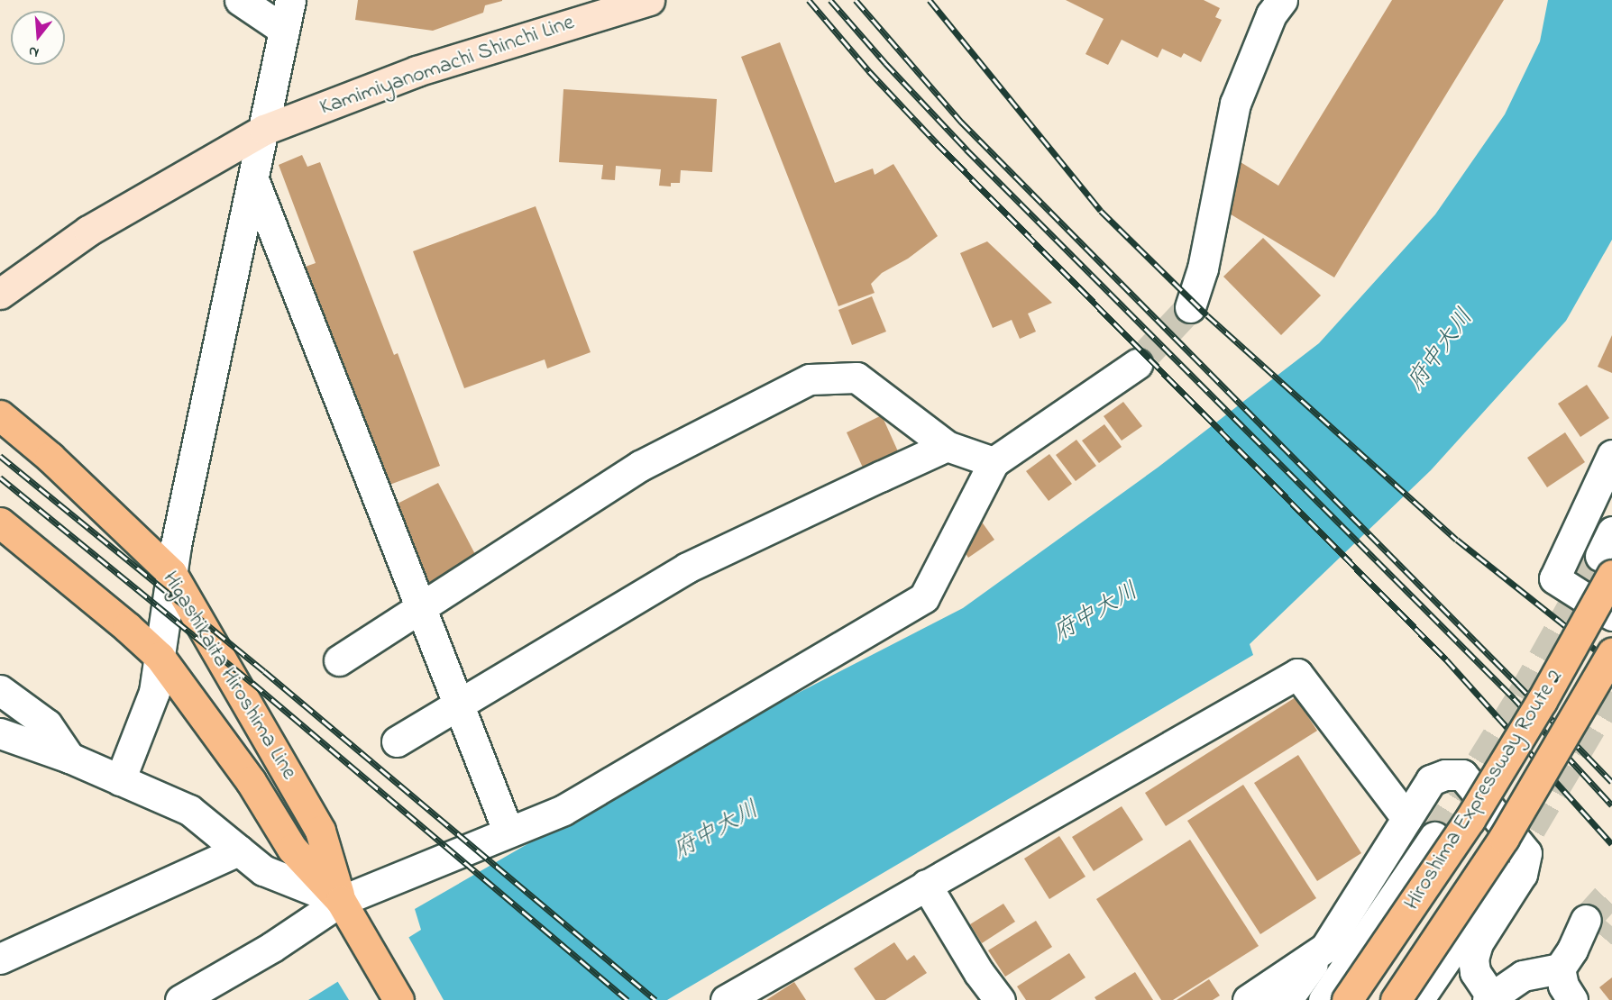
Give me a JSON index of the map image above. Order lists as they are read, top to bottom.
{
  "streets": {
    "main road": ["Kamimiyanomachi Shinchi Line", "Higashikaita Hiroshima Line", "Hiroshima Expressway Route 2"]
  },
  "water": ["府中大川"],
  "north": "bottom"
}
